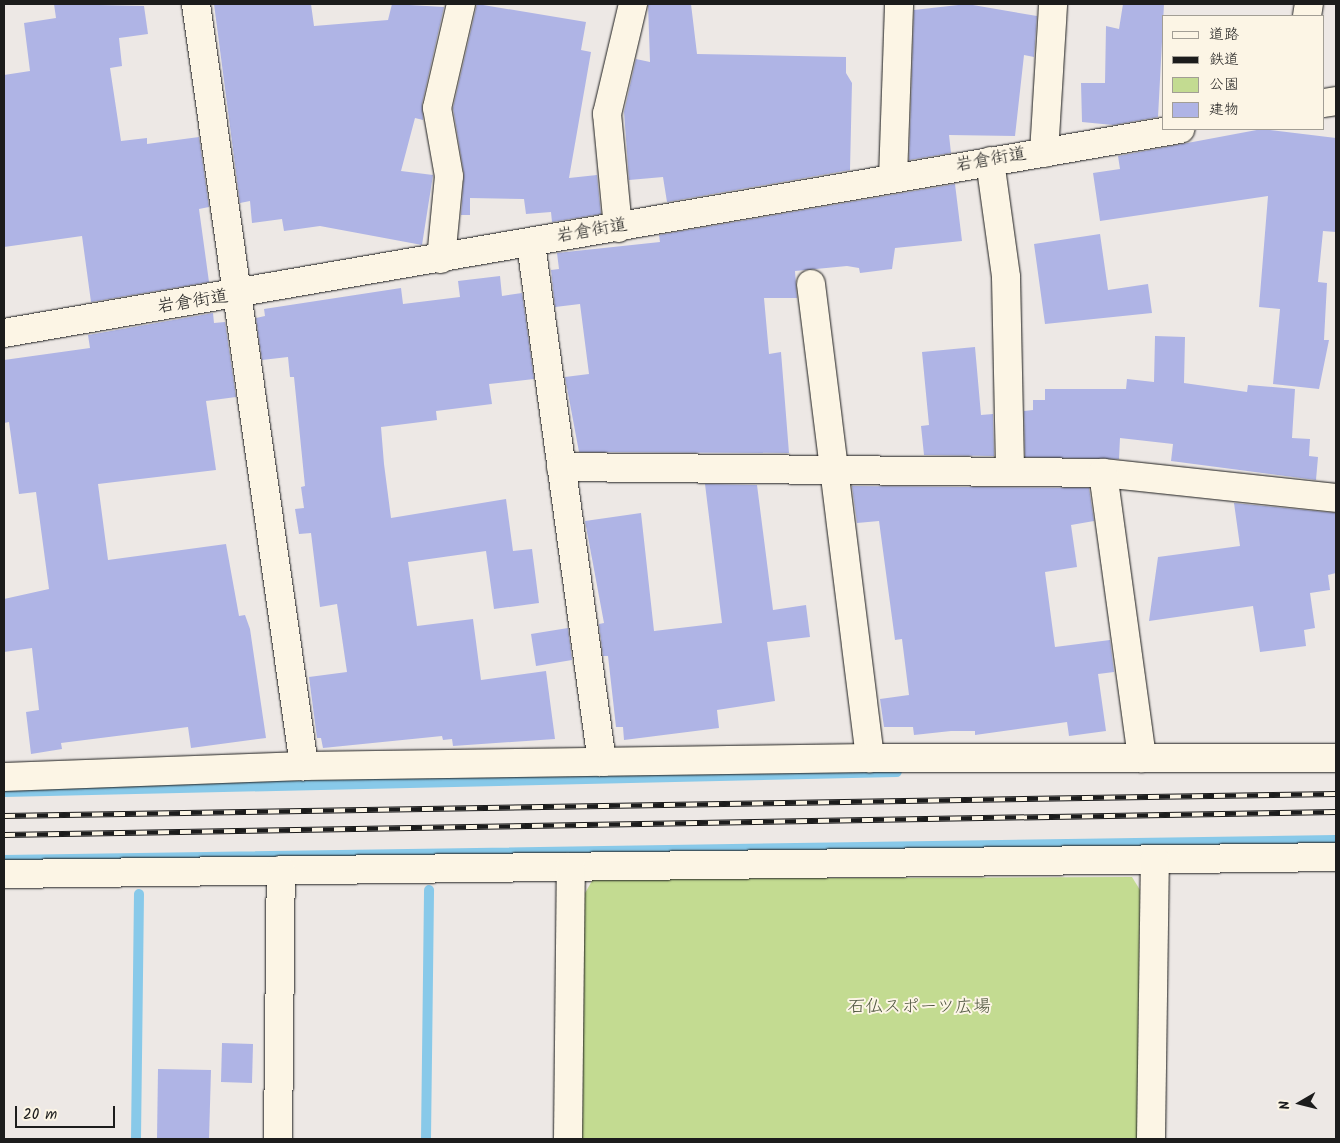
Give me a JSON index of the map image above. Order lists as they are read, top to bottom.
{
  "streets": {
    "street": ["岩倉街道"]
  },
  "parks": ["石仏スポーツ広場"],
  "legend": [
    "道路",
    "鉄道",
    "公園",
    "建物"
  ],
  "scale_bar": "20 m",
  "north": "left"
}
